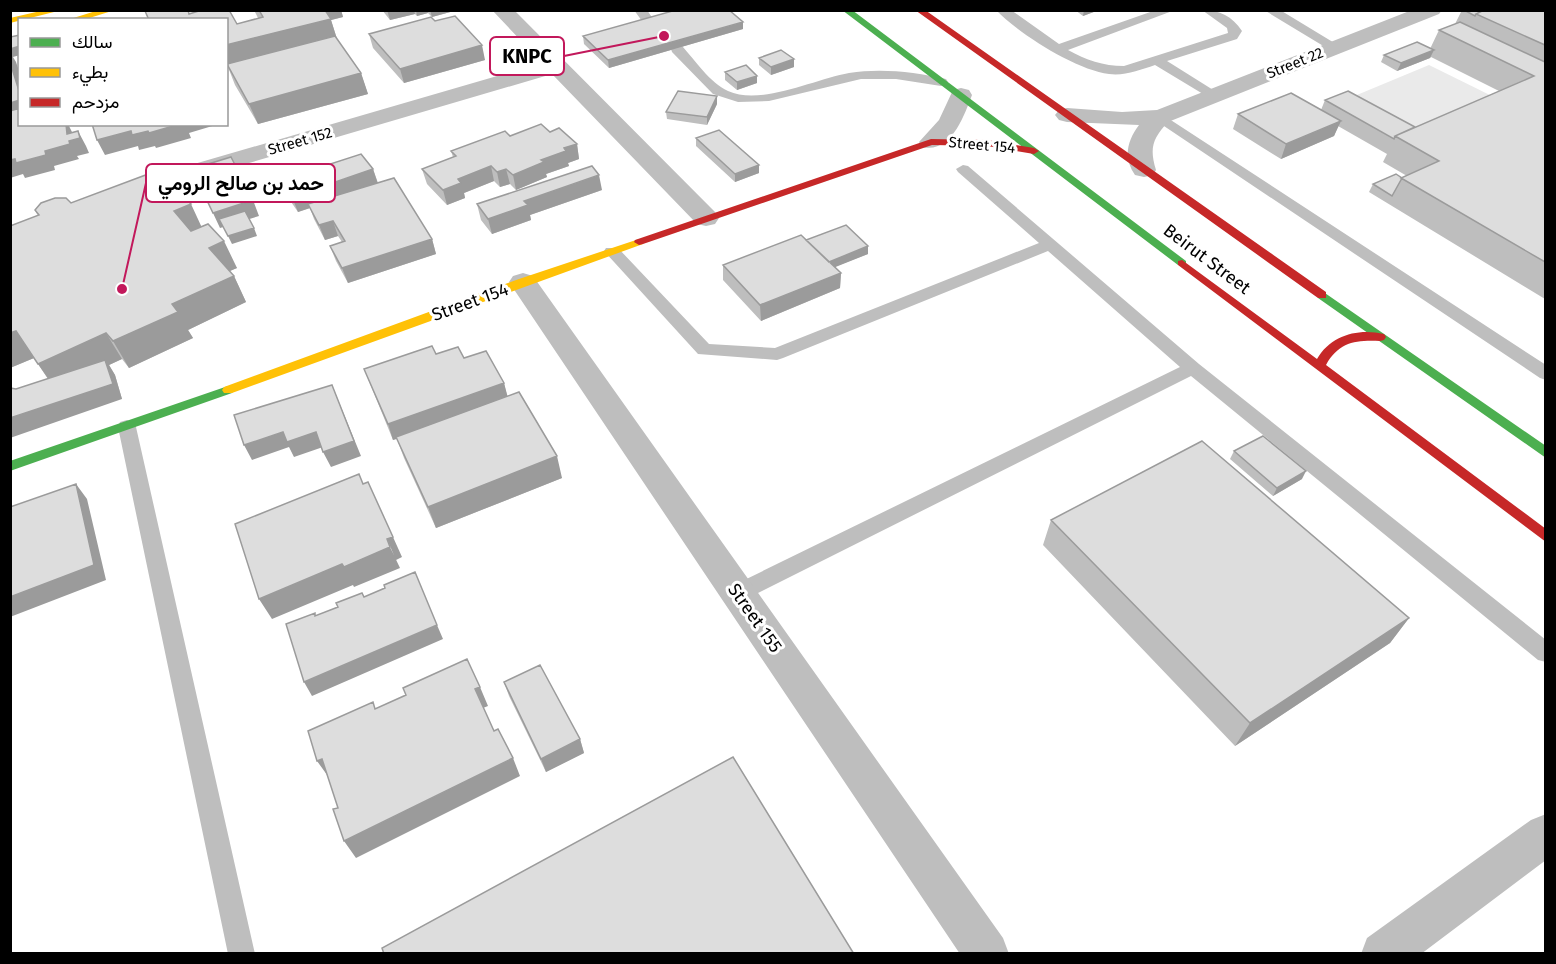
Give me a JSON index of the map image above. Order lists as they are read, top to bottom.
{
  "streets": {
    "main road": ["Street 154", "Beirut Street"],
    "street": ["Street 22", "Street 152", "Street 155"]
  },
  "crossings": [
    ["Street 22", "Beirut Street"],
    ["Street 154", "Beirut Street"],
    ["Street 154", "Street 155"]
  ],
  "places": ["KNPC", "حمد بن صالح الرومي"],
  "legend": ["سالك", "بطيء", "مزدحم"]
}
